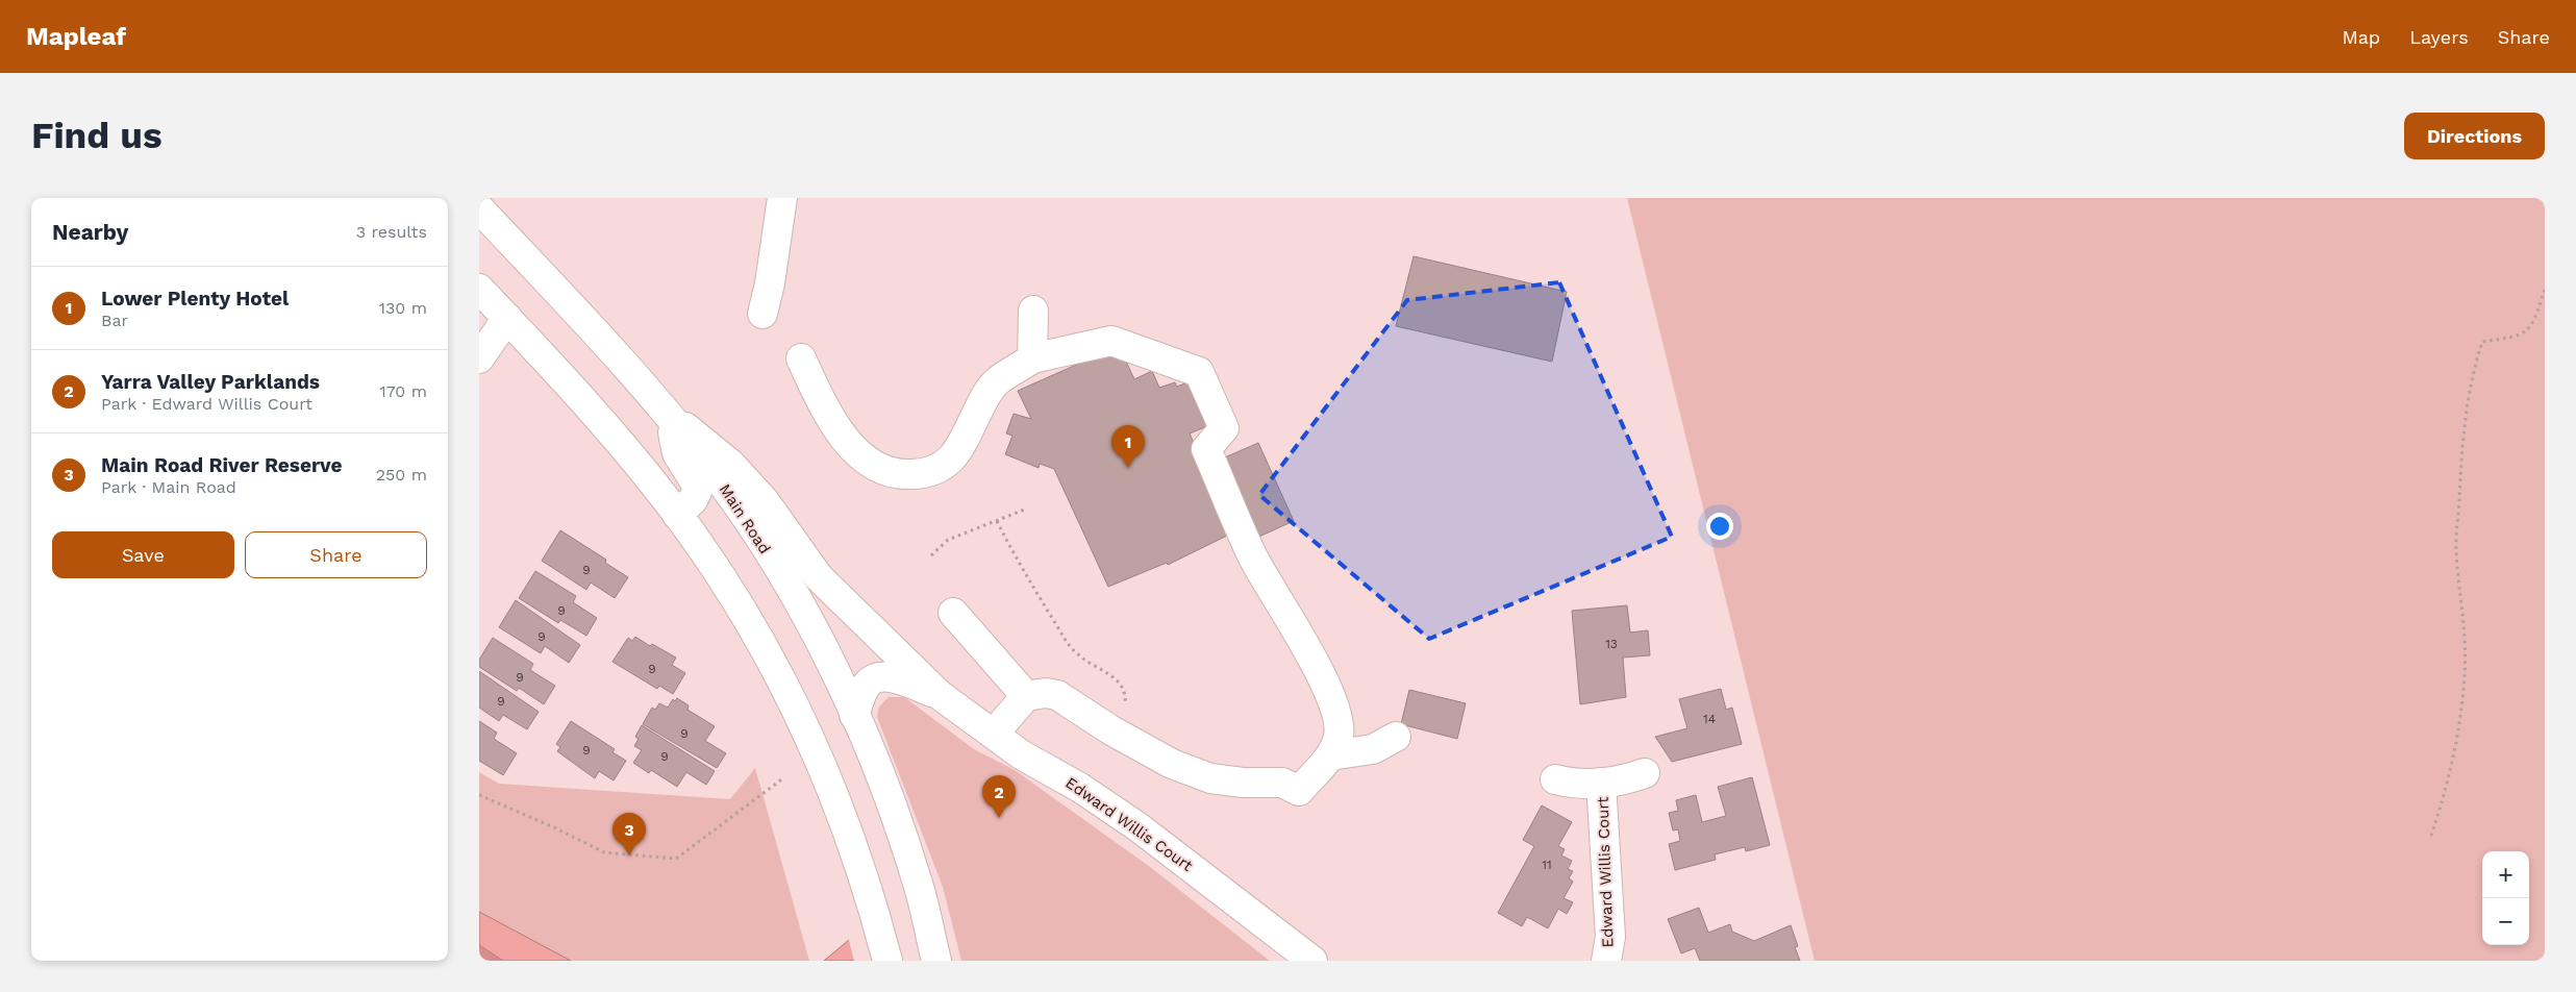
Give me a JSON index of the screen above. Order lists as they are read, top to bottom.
{
  "streets": {
    "main road": ["Main Road", "Edward Willis Court"]
  },
  "crossings": [
    ["Main Road", "Edward Willis Court"]
  ],
  "house_numbers": [
    "9",
    "9",
    "9",
    "13",
    "9",
    "9",
    "9",
    "14",
    "9",
    "9",
    "9",
    "11"
  ],
  "page": {
    "header": "Mapleaf",
    "nav": ["Map", "Layers", "Share"],
    "buttons": [
      "Directions",
      ["Save", "Share"]
    ],
    "title": "Find us",
    "heading": ["Nearby", "3 results"],
    "list": [
      {
        "mark": "1",
        "name": "Lower Plenty Hotel",
        "note": "Bar",
        "value": "130 m"
      },
      {
        "mark": "2",
        "name": "Yarra Valley Parklands",
        "note": "Park · Edward Willis Court",
        "value": "170 m"
      },
      {
        "mark": "3",
        "name": "Main Road River Reserve",
        "note": "Park · Main Road",
        "value": "250 m"
      }
    ],
    "pins": ["1", "2", "3"],
    "map_buttons": ["+", "−"]
  }
}
